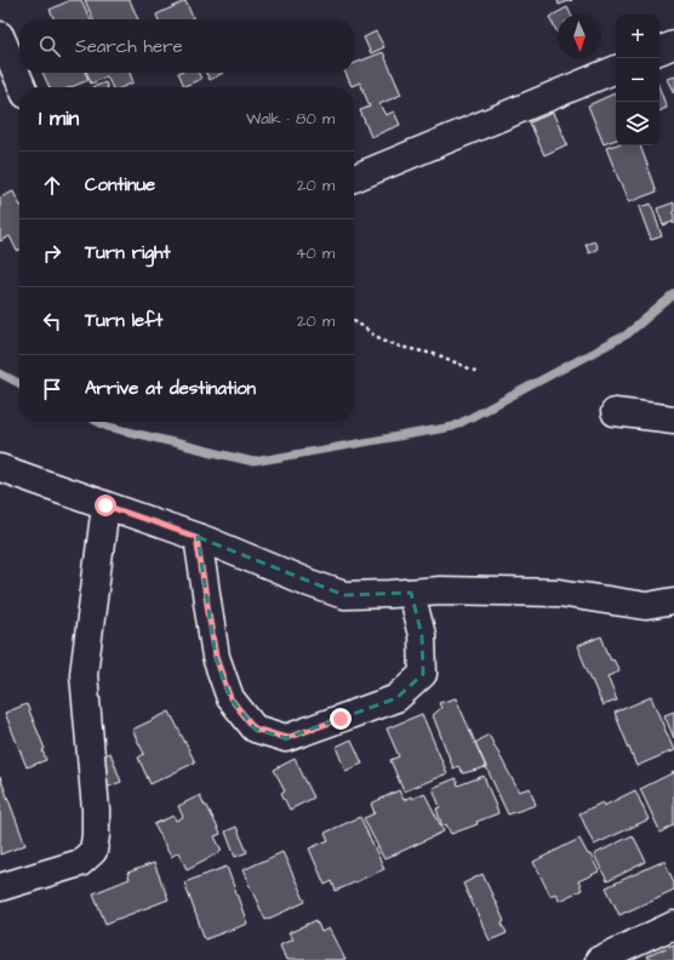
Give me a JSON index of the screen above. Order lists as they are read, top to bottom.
{
  "north": "bottom",
  "page": {
    "map_buttons": ["+", "−"],
    "search": "Search here",
    "heading": ["1 min", "Walk · 80 m"],
    "list": [
      ["Continue", "20 m"],
      ["Turn right", "40 m"],
      ["Turn left", "20 m"],
      "Arrive at destination"
    ]
  }
}
